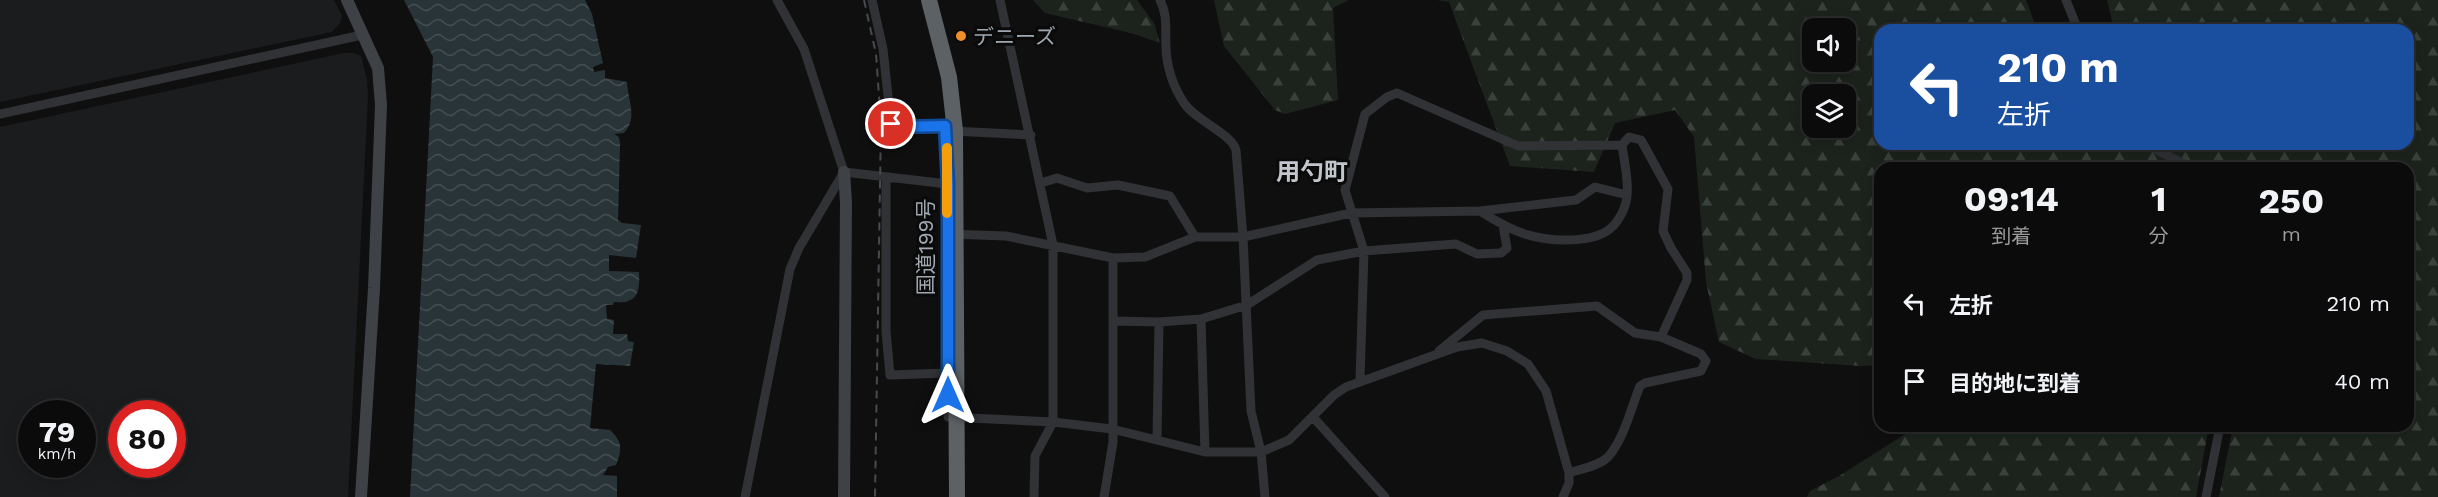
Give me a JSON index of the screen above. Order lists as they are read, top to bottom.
{
  "streets": {
    "highway": ["国道199号"]
  },
  "districts": ["用勺町"],
  "places": ["デニーズ"],
  "page": {
    "turn": ["210 m", "左折"],
    "eta": [
      "09:14",
      "到着",
      "1",
      "分",
      "250",
      "m"
    ],
    "list": [
      {
        "name": "左折",
        "value": "210 m"
      },
      {
        "name": "目的地に到着",
        "value": "40 m"
      }
    ],
    "speed": "79 km/h",
    "limit": "80"
  }
}
